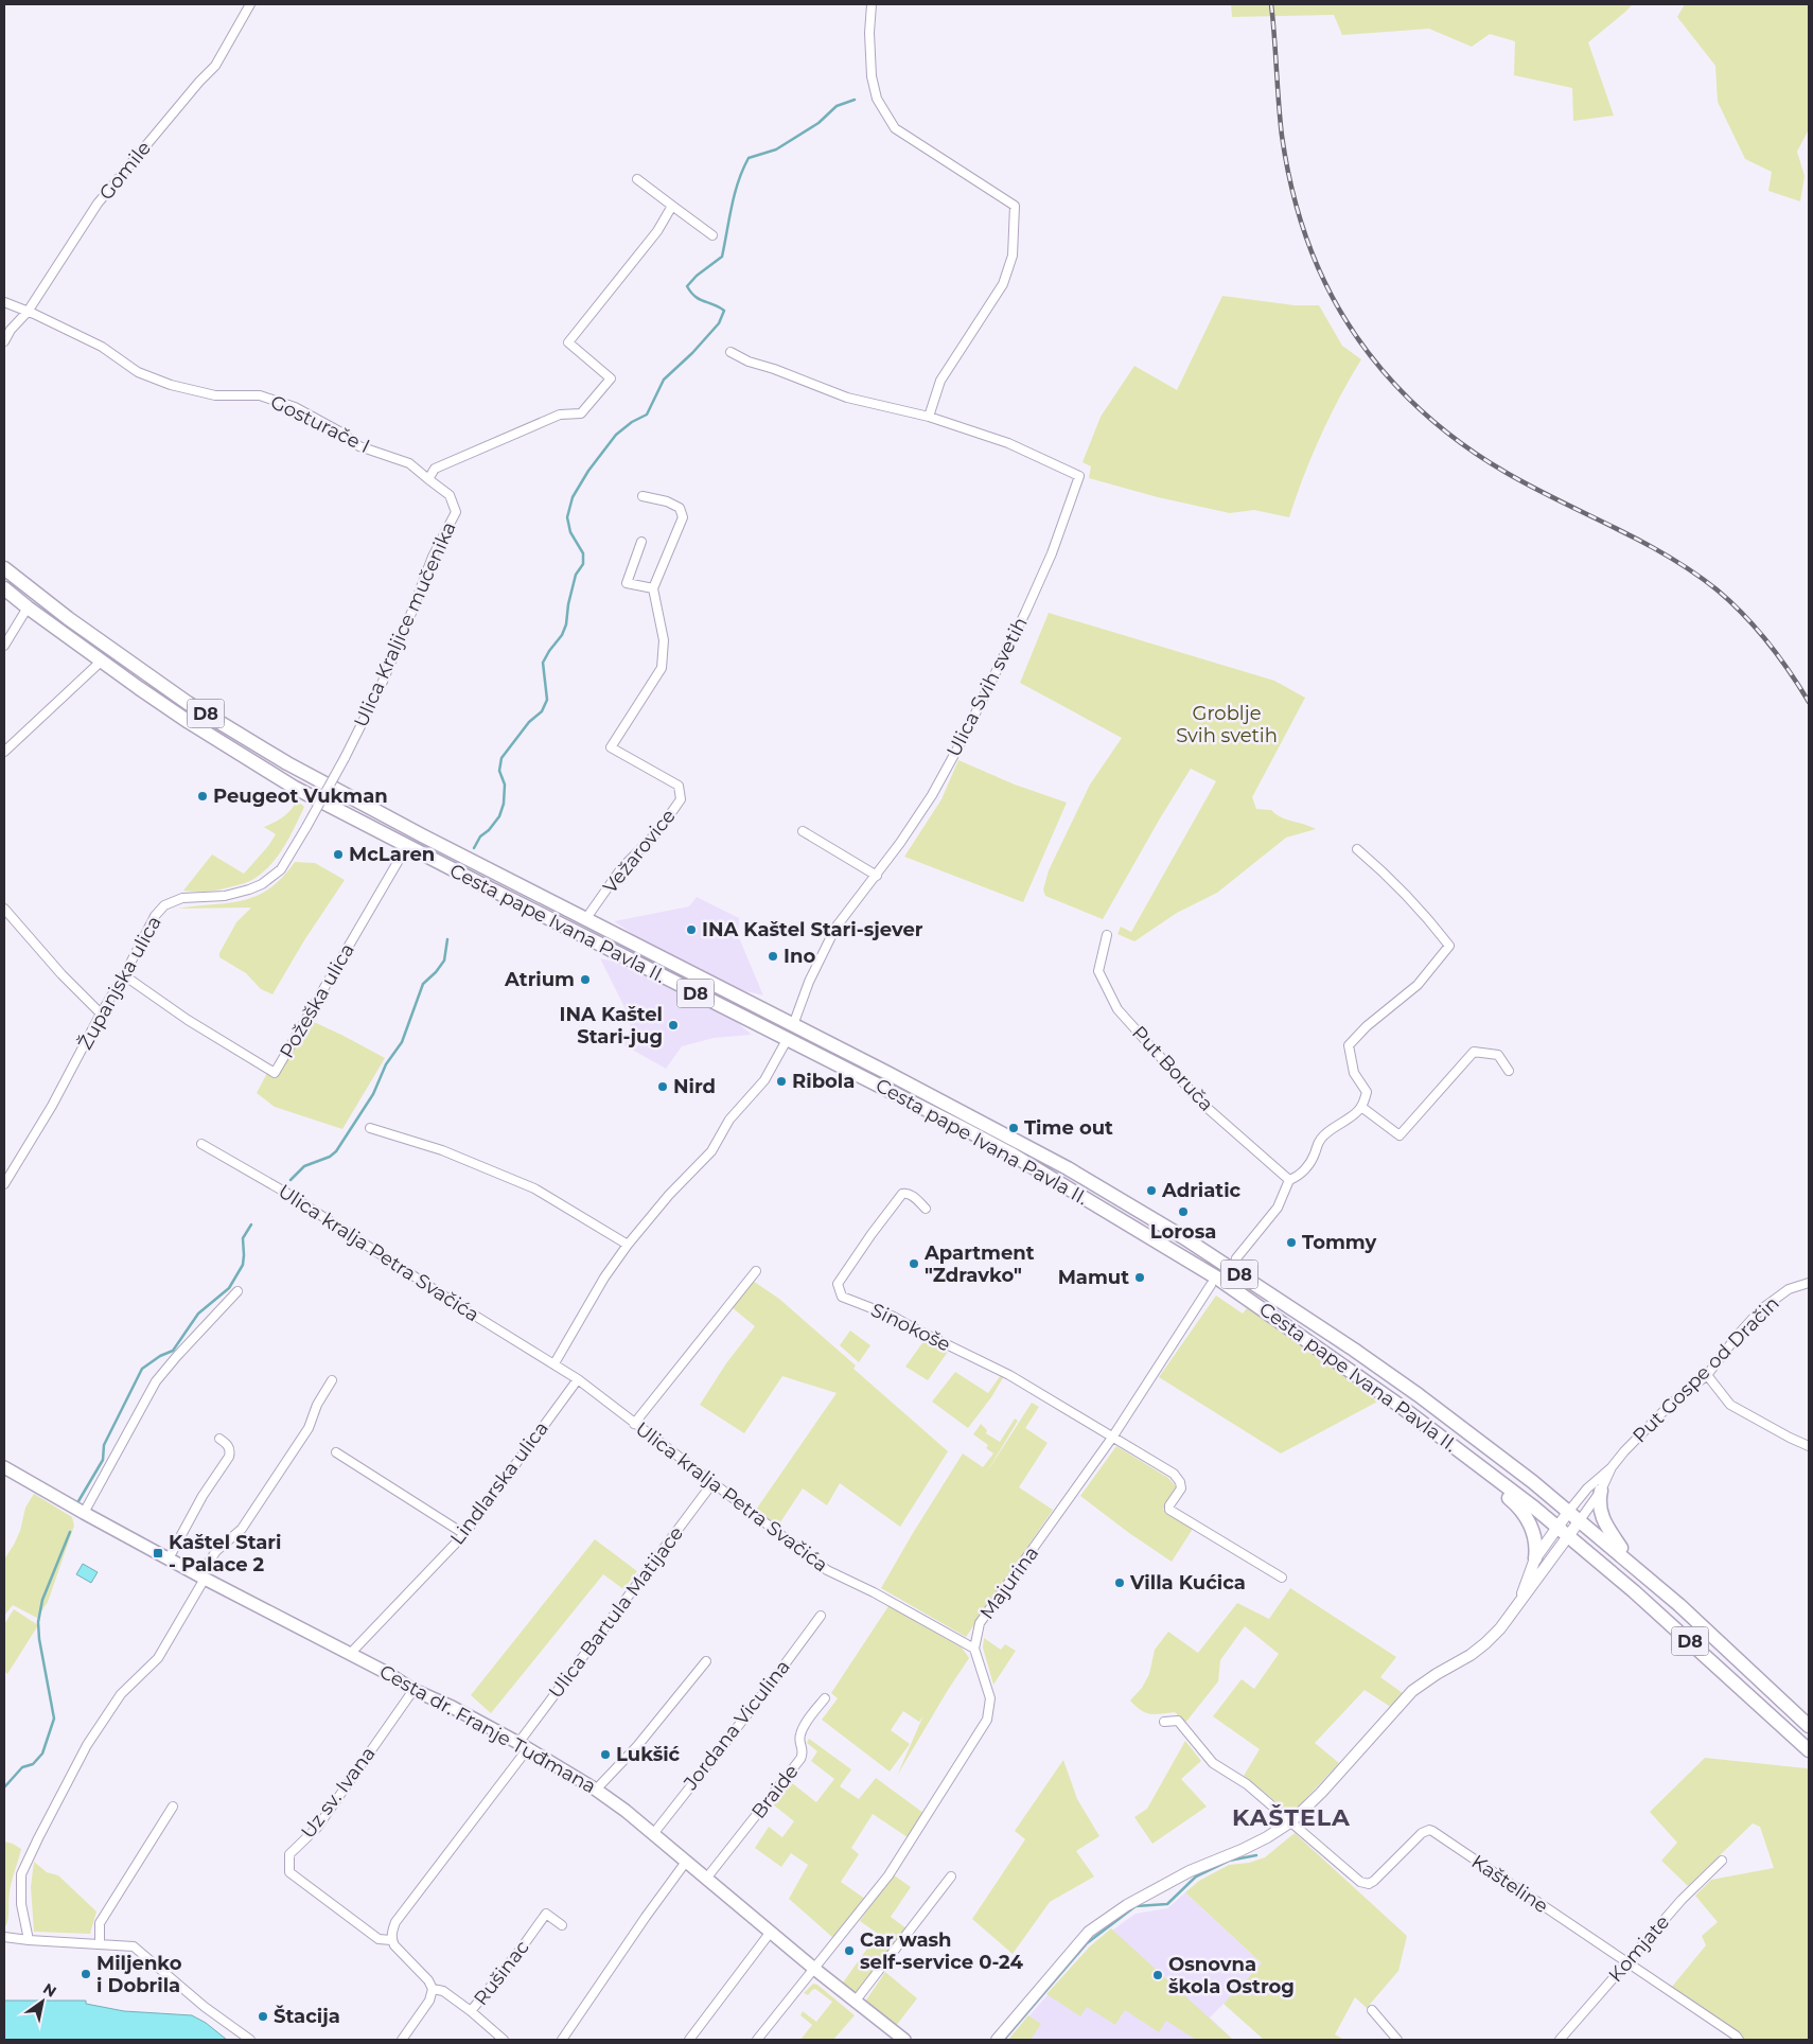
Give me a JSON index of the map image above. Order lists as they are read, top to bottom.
{
  "streets": {
    "main road": ["D8", "Cesta pape Ivana Pavla II.", "Cesta dr. Franje Tuđmana"],
    "street": [
      "Gomile",
      "Gosturače I",
      "Ulica Kraljice mučenika",
      "Ulica Svih svetih",
      "Vežarovice",
      "Županjska ulica",
      "Požeška ulica",
      "Put Boruča",
      "Ulica kralja Petra Svačića",
      "Sinokoše",
      "Put Gospe od Dračin",
      "Lindlarska ulica",
      "Majurina",
      "Ulica Bartula Matijace",
      "Jordana Viculina",
      "Braide",
      "Uz sv. Ivana",
      "Kašteline",
      "Komjate",
      "Rušinac"
    ]
  },
  "crossings": [
    ["Gomile", "Gosturače I"],
    ["Gosturače I", "Ulica Kraljice mučenika"],
    ["Ulica Kraljice mučenika", "Županjska ulica"],
    ["Ulica Svih svetih", "Cesta pape Ivana Pavla II."],
    ["Vežarovice", "Cesta pape Ivana Pavla II."],
    ["Cesta pape Ivana Pavla II.", "Put Gospe od Dračin"],
    ["Županjska ulica", "Požeška ulica"],
    ["Ulica kralja Petra Svačića", "Lindlarska ulica"],
    ["Ulica kralja Petra Svačića", "Majurina"],
    ["Ulica kralja Petra Svačića", "Ulica Bartula Matijace"],
    ["Sinokoše", "Majurina"],
    ["Lindlarska ulica", "Cesta dr. Franje Tuđmana"],
    ["Majurina", "Cesta dr. Franje Tuđmana"],
    ["Ulica Bartula Matijace", "Cesta dr. Franje Tuđmana"],
    ["Jordana Viculina", "Cesta dr. Franje Tuđmana"],
    ["Cesta dr. Franje Tuđmana", "Braide"],
    ["Cesta dr. Franje Tuđmana", "Uz sv. Ivana"],
    ["Uz sv. Ivana", "Rušinac"],
    ["Kašteline", "Komjate"]
  ],
  "districts": ["KAŠTELA"],
  "parks": ["Groblje Svih svetih"],
  "places": {
    "other": [
      "Peugeot Vukman",
      "McLaren",
      "INA Kaštel Stari-sjever",
      "Ino",
      "Atrium",
      "INA Kaštel Stari-jug",
      "Ribola",
      "Nird",
      "Time out",
      "Adriatic",
      "Lorosa",
      "Tommy",
      "Apartment \"Zdravko\"",
      "Mamut",
      "Villa Kućica",
      "Lukšić",
      "Car wash self-service 0-24",
      "Miljenko i Dobrila",
      "Osnovna škola Ostrog",
      "Štacija"
    ],
    "transit": ["Kaštel Stari - Palace 2"]
  },
  "north": "top right"
}
